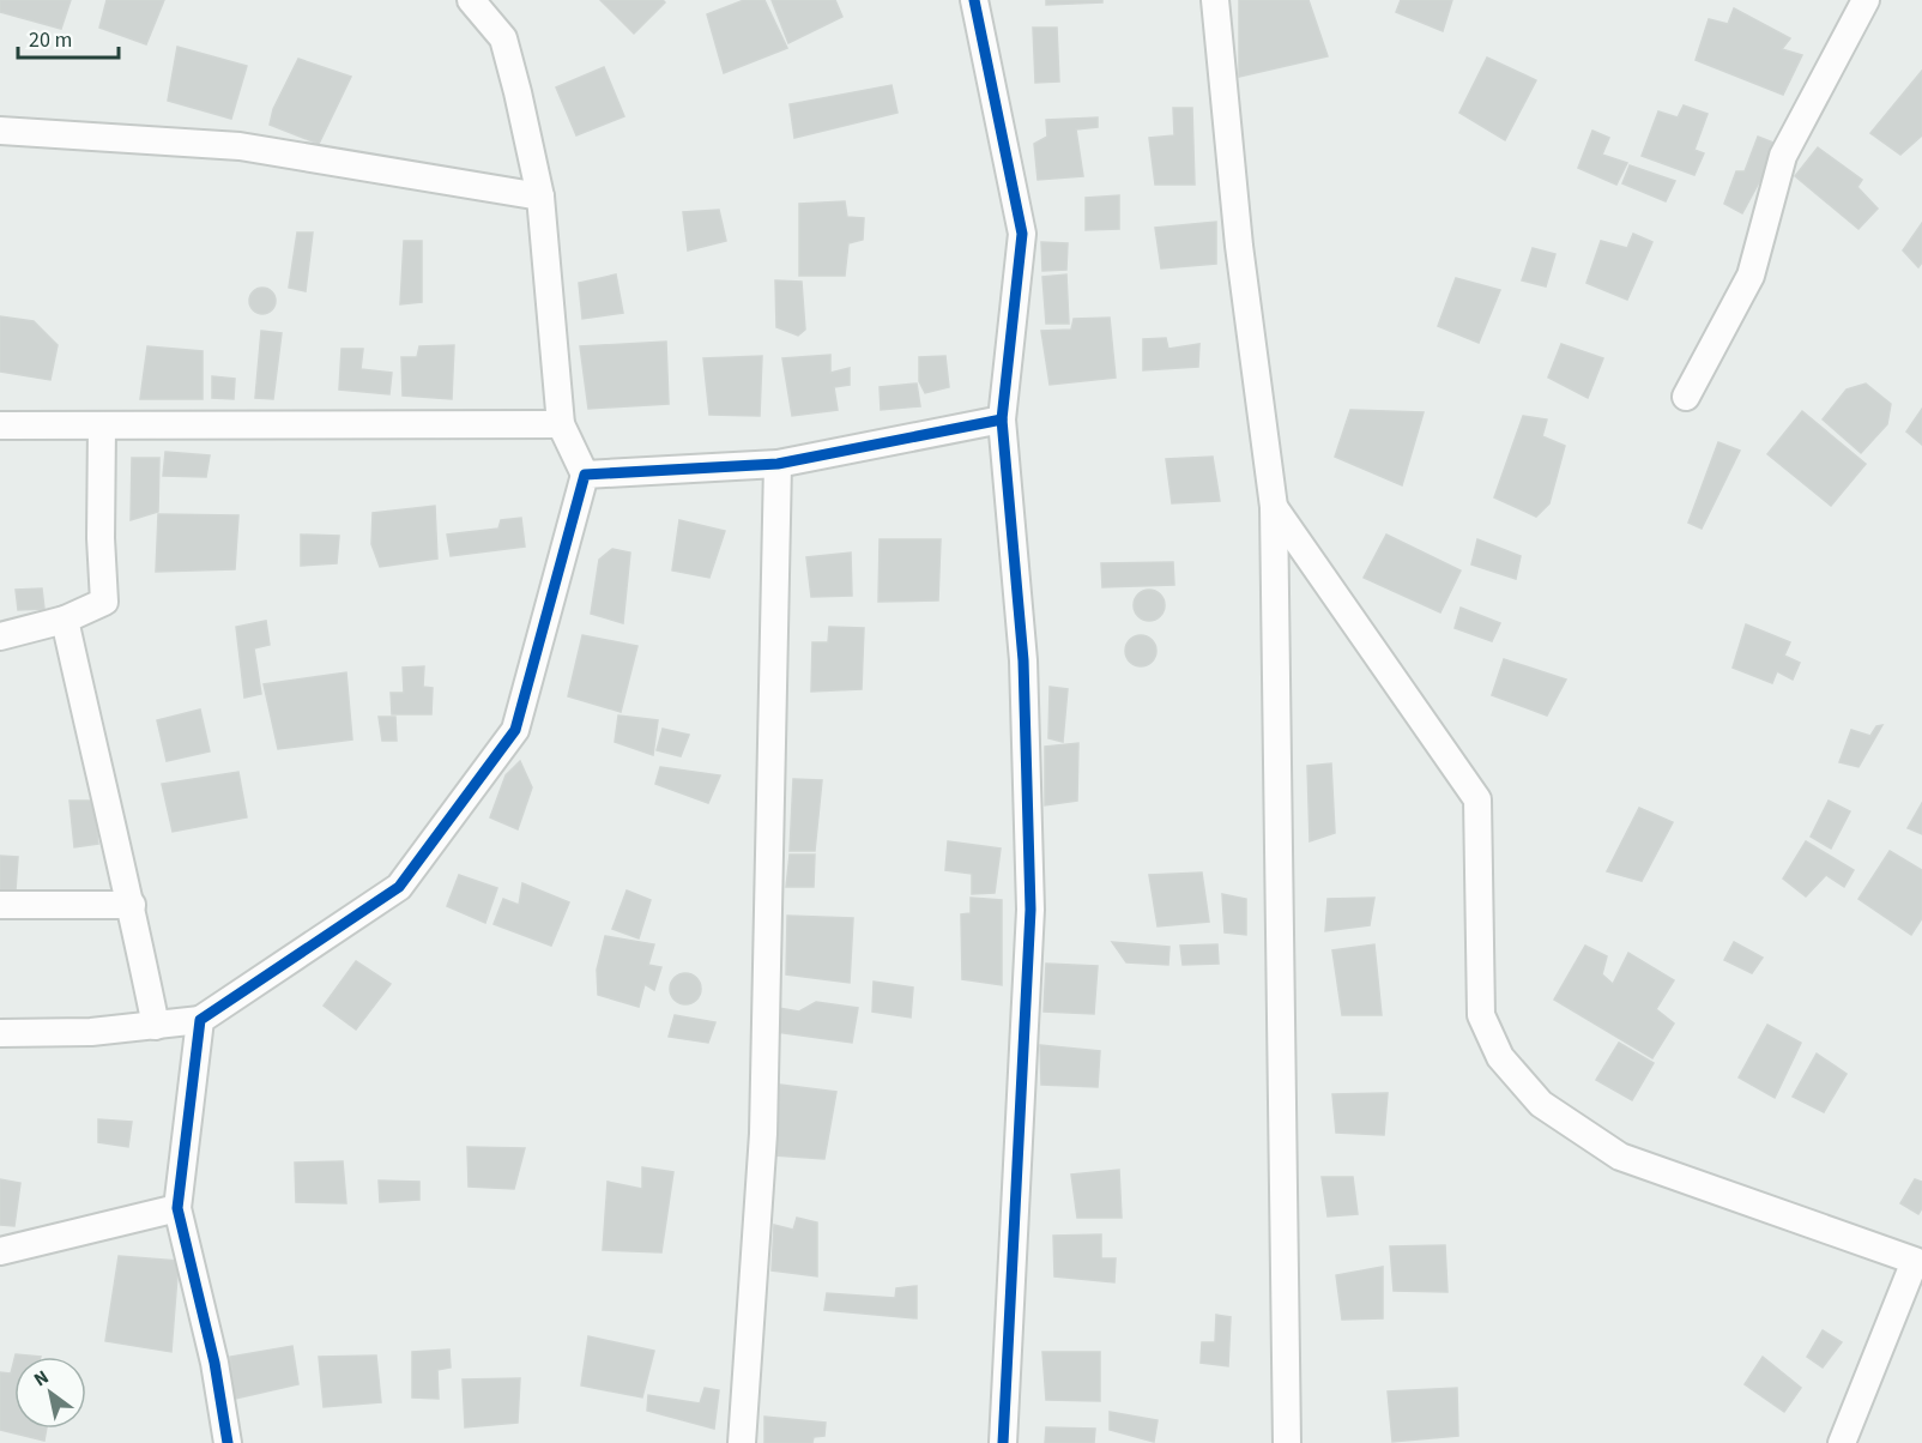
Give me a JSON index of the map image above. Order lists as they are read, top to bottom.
{
  "scale_bar": "20 m",
  "north": "top left"
}
